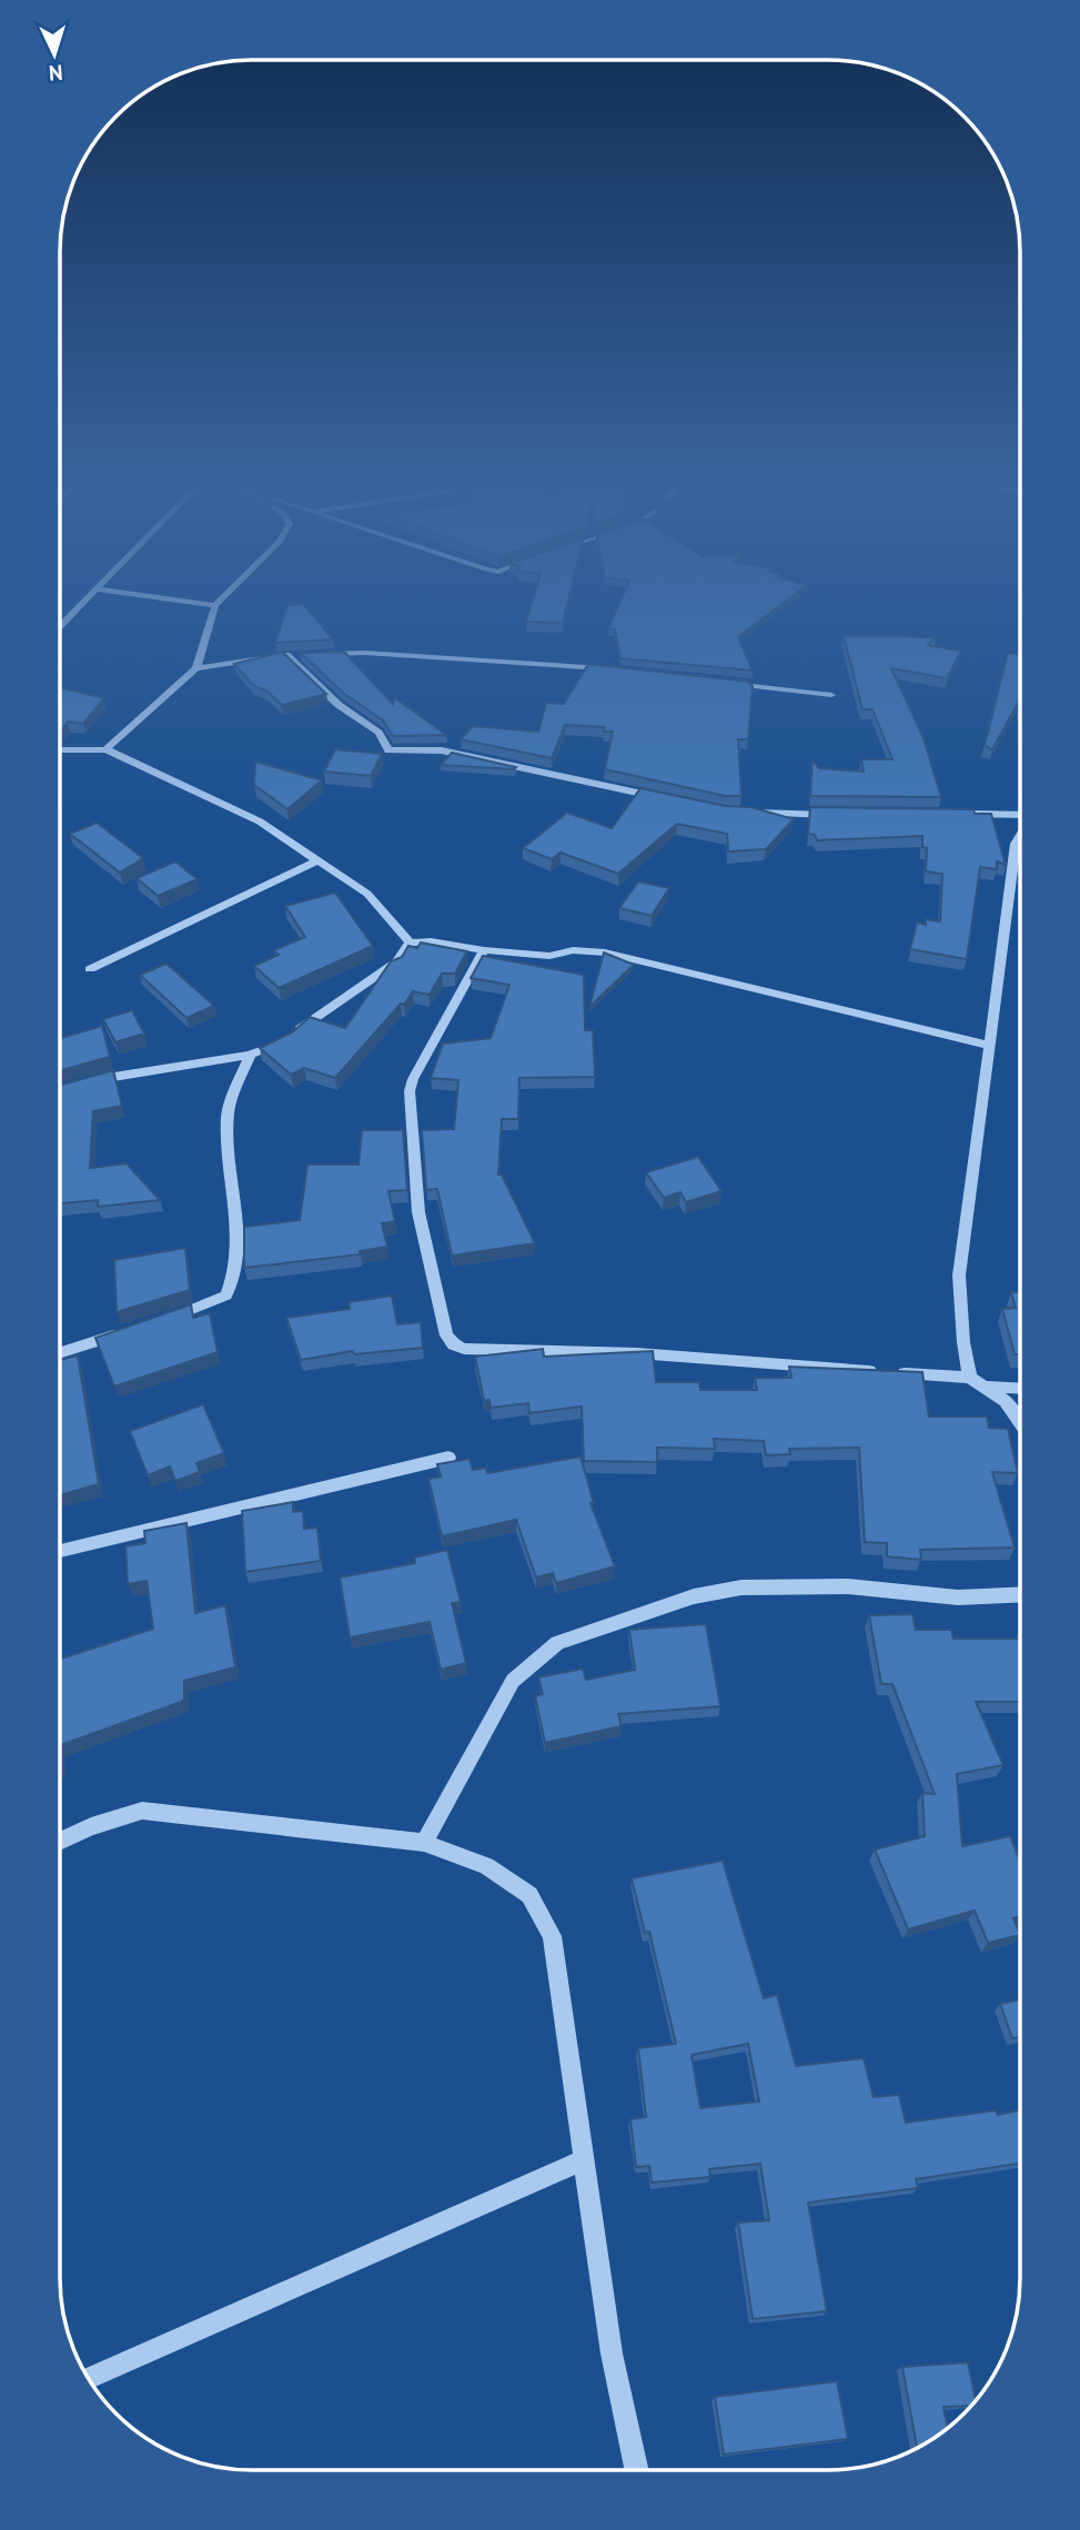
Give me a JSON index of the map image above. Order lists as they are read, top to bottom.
{
  "north": "bottom"
}
